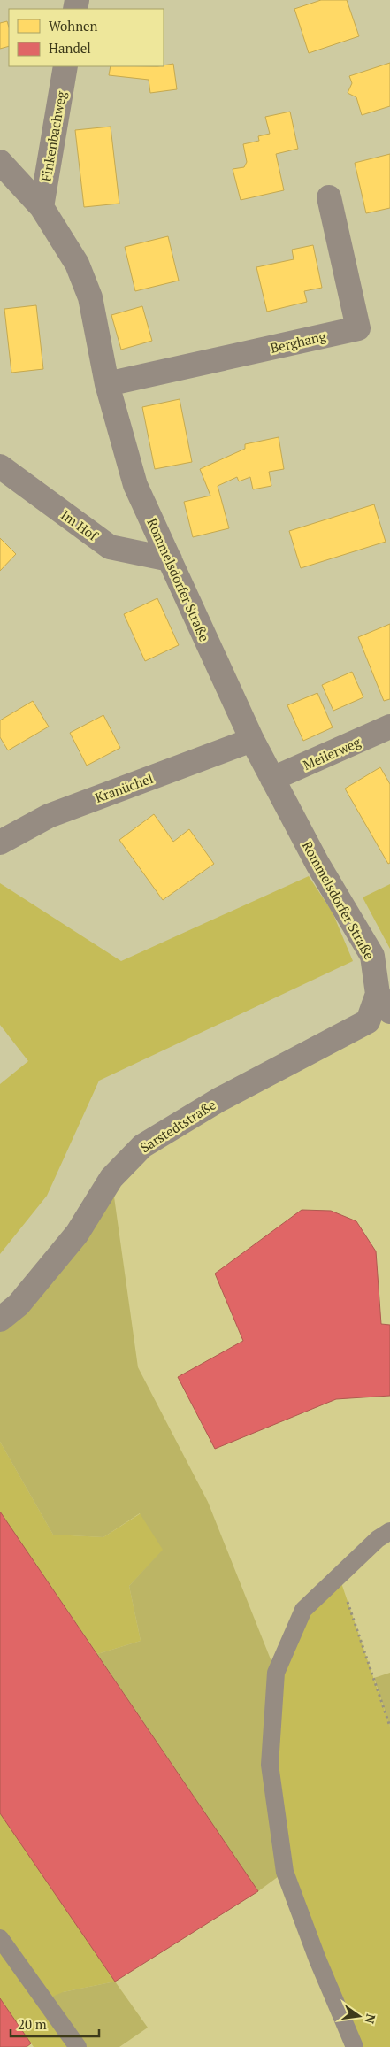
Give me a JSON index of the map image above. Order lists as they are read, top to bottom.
{
  "streets": {
    "street": [
      "Finkenbachweg",
      "Berghang",
      "Im Hof",
      "Rommelsdorfer Straße",
      "Meilerweg",
      "Kranüchel",
      "Sarstedtstraße"
    ]
  },
  "crossings": [
    ["Finkenbachweg", "Rommelsdorfer Straße"],
    ["Berghang", "Rommelsdorfer Straße"],
    ["Im Hof", "Rommelsdorfer Straße"],
    ["Rommelsdorfer Straße", "Meilerweg"],
    ["Rommelsdorfer Straße", "Kranüchel"],
    ["Rommelsdorfer Straße", "Sarstedtstraße"]
  ],
  "legend": ["Wohnen", "Handel"],
  "scale_bar": "20 m",
  "north": "right"
}
